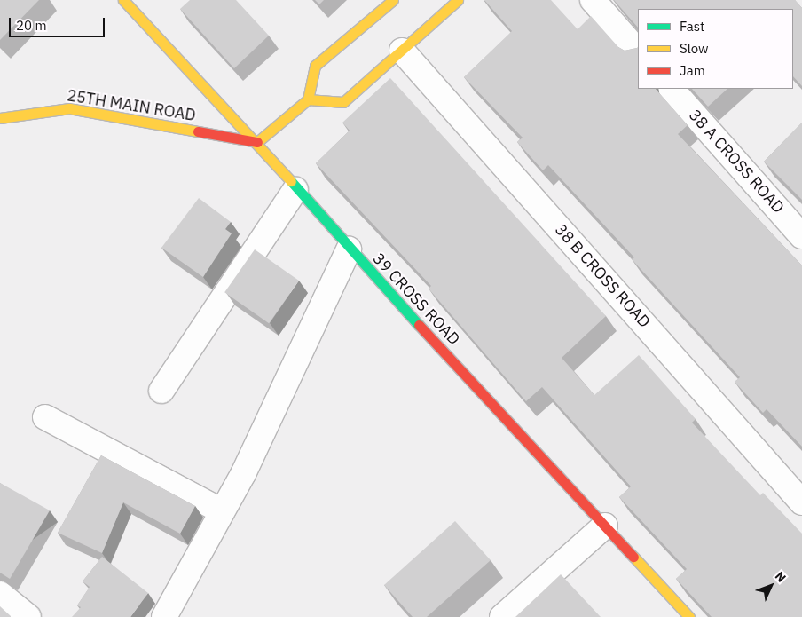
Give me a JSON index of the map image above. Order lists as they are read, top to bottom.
{
  "streets": {
    "street": [
      "25TH MAIN ROAD",
      "38 A CROSS ROAD",
      "38 B CROSS ROAD",
      "39 CROSS ROAD"
    ]
  },
  "crossings": [
    ["25TH MAIN ROAD", "39 CROSS ROAD"]
  ],
  "legend": ["Fast", "Slow", "Jam"],
  "scale_bar": "20 m",
  "north": "top right"
}
